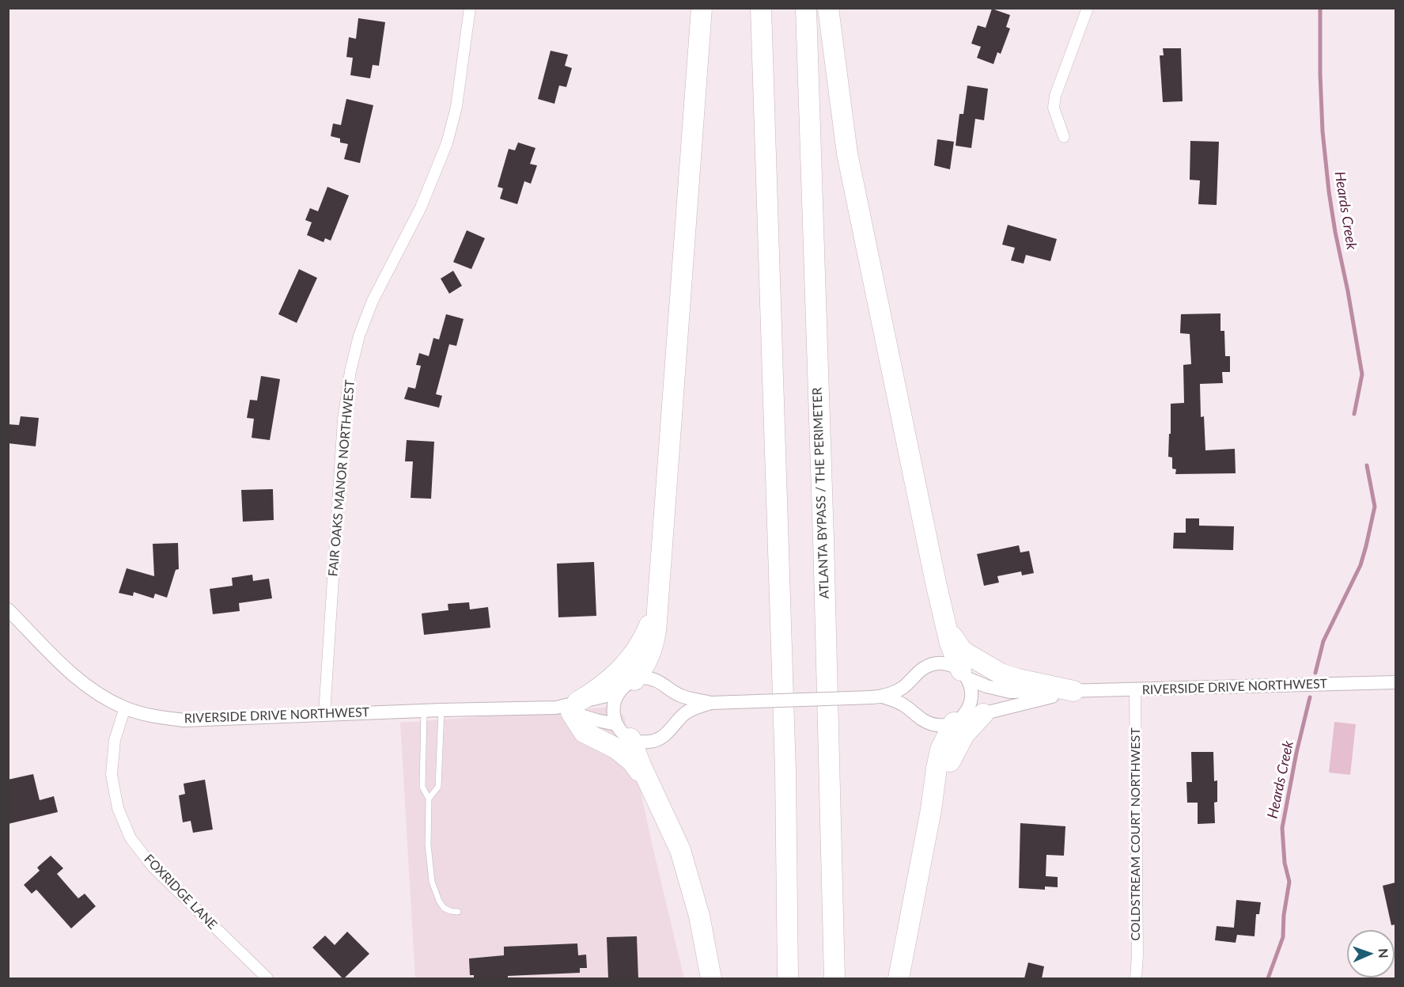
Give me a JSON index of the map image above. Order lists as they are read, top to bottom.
{
  "streets": {
    "highway": ["ATLANTA BYPASS / THE PERIMETER"],
    "street": [
      "FAIR OAKS MANOR NORTHWEST",
      "RIVERSIDE DRIVE NORTHWEST",
      "COLDSTREAM COURT NORTHWEST",
      "FOXRIDGE LANE"
    ]
  },
  "crossings": [
    ["FAIR OAKS MANOR NORTHWEST", "RIVERSIDE DRIVE NORTHWEST"],
    ["RIVERSIDE DRIVE NORTHWEST", "COLDSTREAM COURT NORTHWEST"],
    ["RIVERSIDE DRIVE NORTHWEST", "FOXRIDGE LANE"]
  ],
  "water": ["Heards Creek"],
  "north": "right"
}
